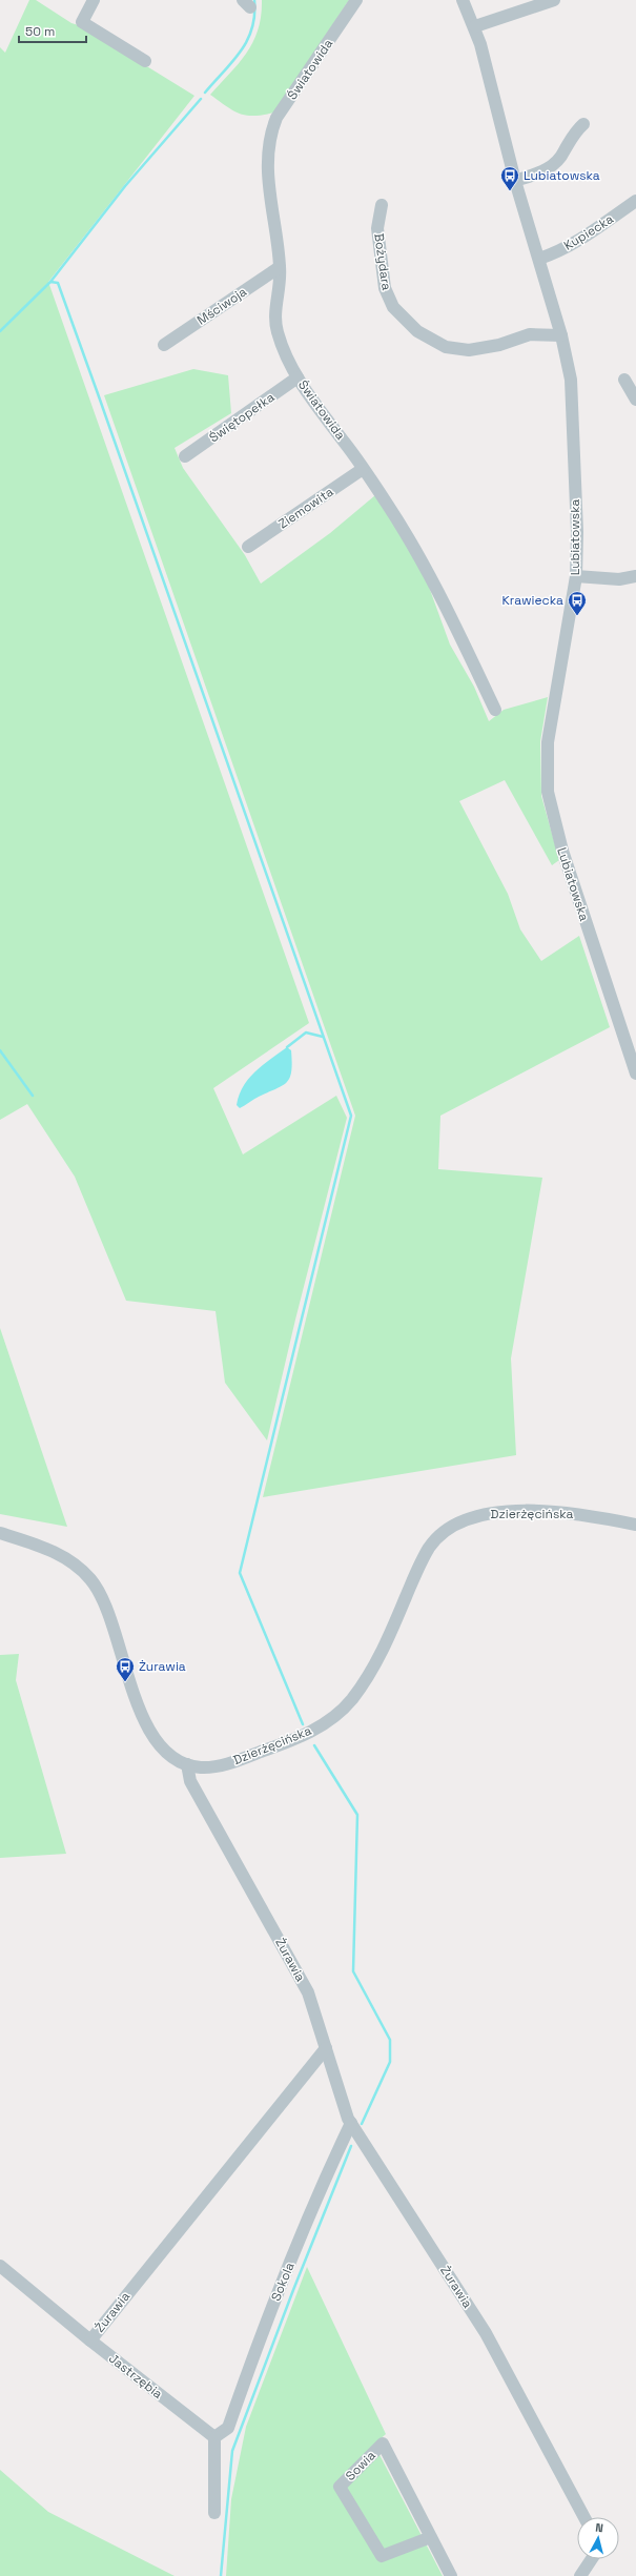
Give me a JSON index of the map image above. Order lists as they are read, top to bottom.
{
  "streets": {
    "street": [
      "Światowida",
      "Kupiecka",
      "Bożydara",
      "Mściwoja",
      "Świętopełka",
      "Ziemowita",
      "Lubiatowska",
      "Dzierżęcińska",
      "Żurawia",
      "Sokola",
      "Jastrzębia",
      "Sowia"
    ]
  },
  "crossings": [
    ["Światowida", "Mściwoja"],
    ["Światowida", "Świętopełka"],
    ["Światowida", "Ziemowita"],
    ["Kupiecka", "Lubiatowska"],
    ["Bożydara", "Lubiatowska"],
    ["Dzierżęcińska", "Żurawia"],
    ["Żurawia", "Sokola"],
    ["Żurawia", "Jastrzębia"],
    ["Sokola", "Jastrzębia"]
  ],
  "places": {
    "bus stop": ["Lubiatowska", "Krawiecka", "Żurawia"]
  },
  "scale_bar": "50 m",
  "north": "top"
}
